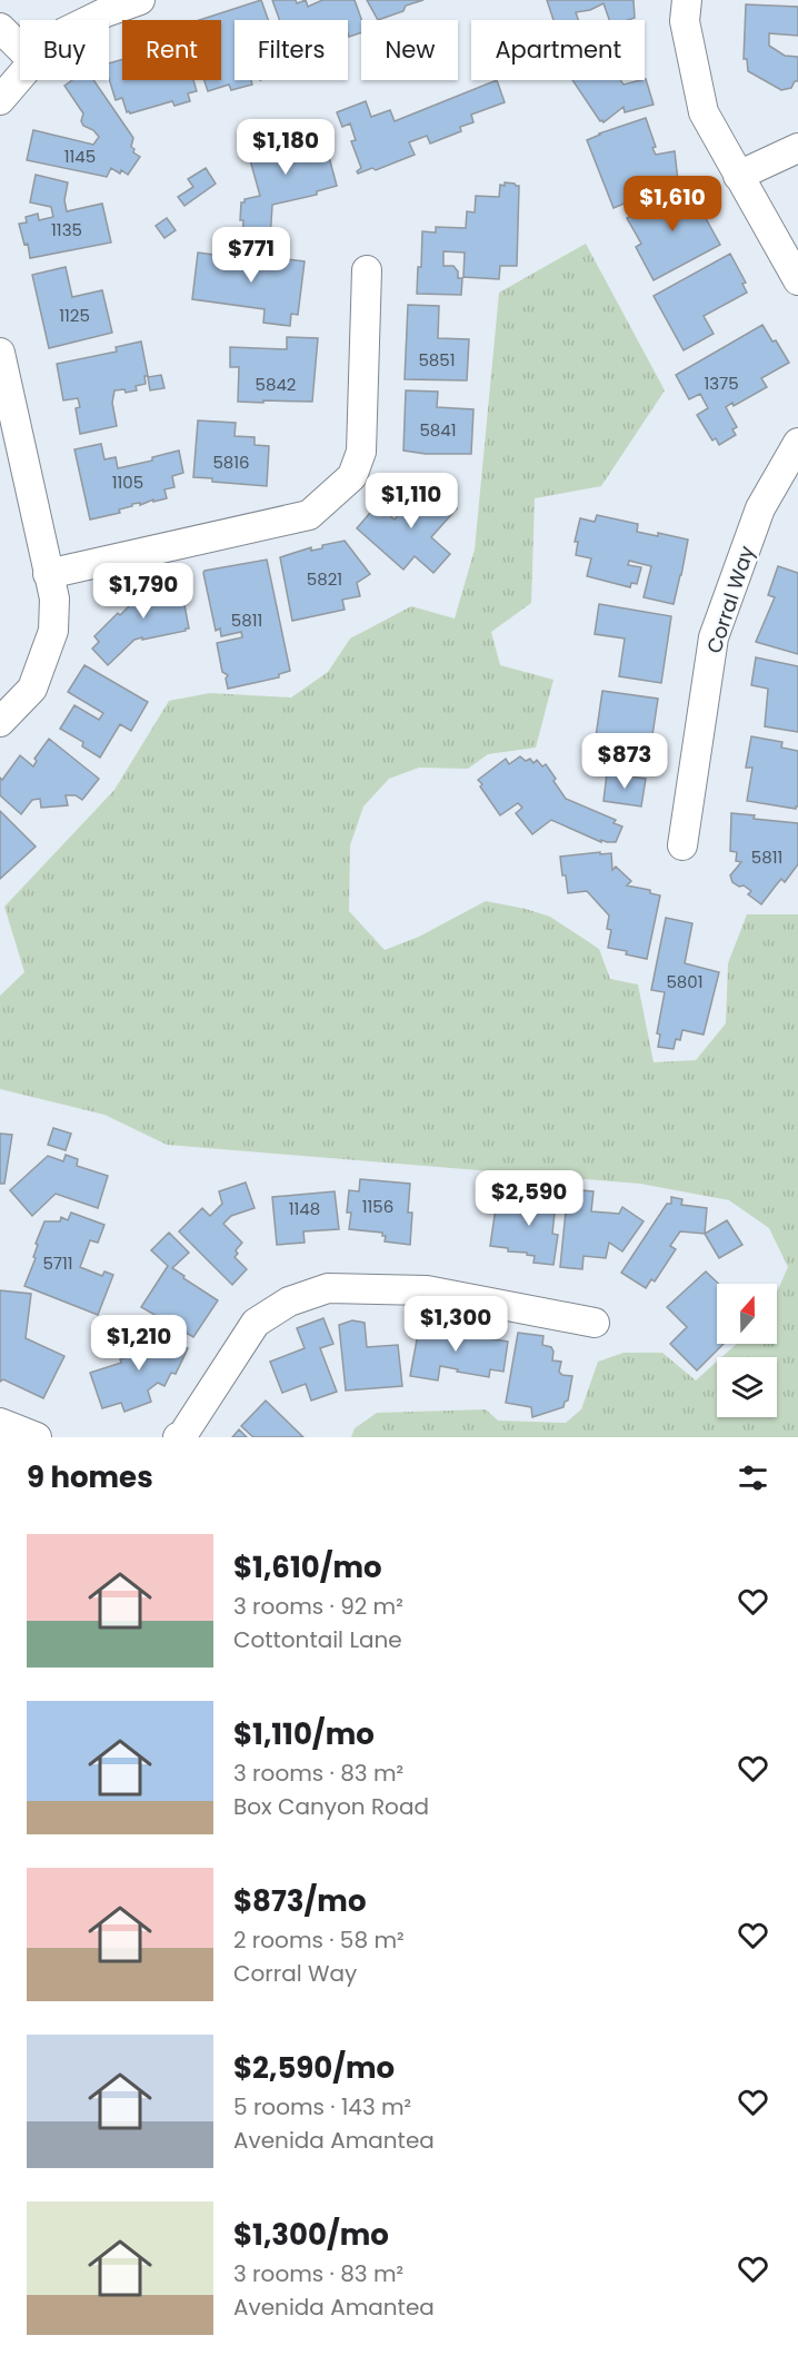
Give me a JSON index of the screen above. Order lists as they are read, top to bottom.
{
  "streets": {
    "street": ["Corral Way"]
  },
  "house_numbers": [
    "1145",
    "1135",
    "1125",
    "5851",
    "1375",
    "5842",
    "5841",
    "5816",
    "1105",
    "5821",
    "5811",
    "5811",
    "5801",
    "1156",
    "1148",
    "5711"
  ],
  "north": "top",
  "page": {
    "chip": [
      "Buy",
      "Rent",
      "Filters",
      "New",
      "Apartment"
    ],
    "price": [
      "$1,180",
      "$1,610",
      "$771",
      "$1,110",
      "$1,790",
      "$873",
      "$2,590",
      "$1,300",
      "$1,210"
    ],
    "heading": "9 homes",
    "list": [
      {
        "name": "$1,610/mo",
        "note": "3 rooms · 92 m² · Cottontail Lane"
      },
      {
        "name": "$1,110/mo",
        "note": "3 rooms · 83 m² · Box Canyon Road"
      },
      {
        "name": "$873/mo",
        "note": "2 rooms · 58 m² · Corral Way"
      },
      {
        "name": "$2,590/mo",
        "note": "5 rooms · 143 m² · Avenida Amantea"
      },
      {
        "name": "$1,300/mo",
        "note": "3 rooms · 83 m² · Avenida Amantea"
      }
    ]
  }
}
